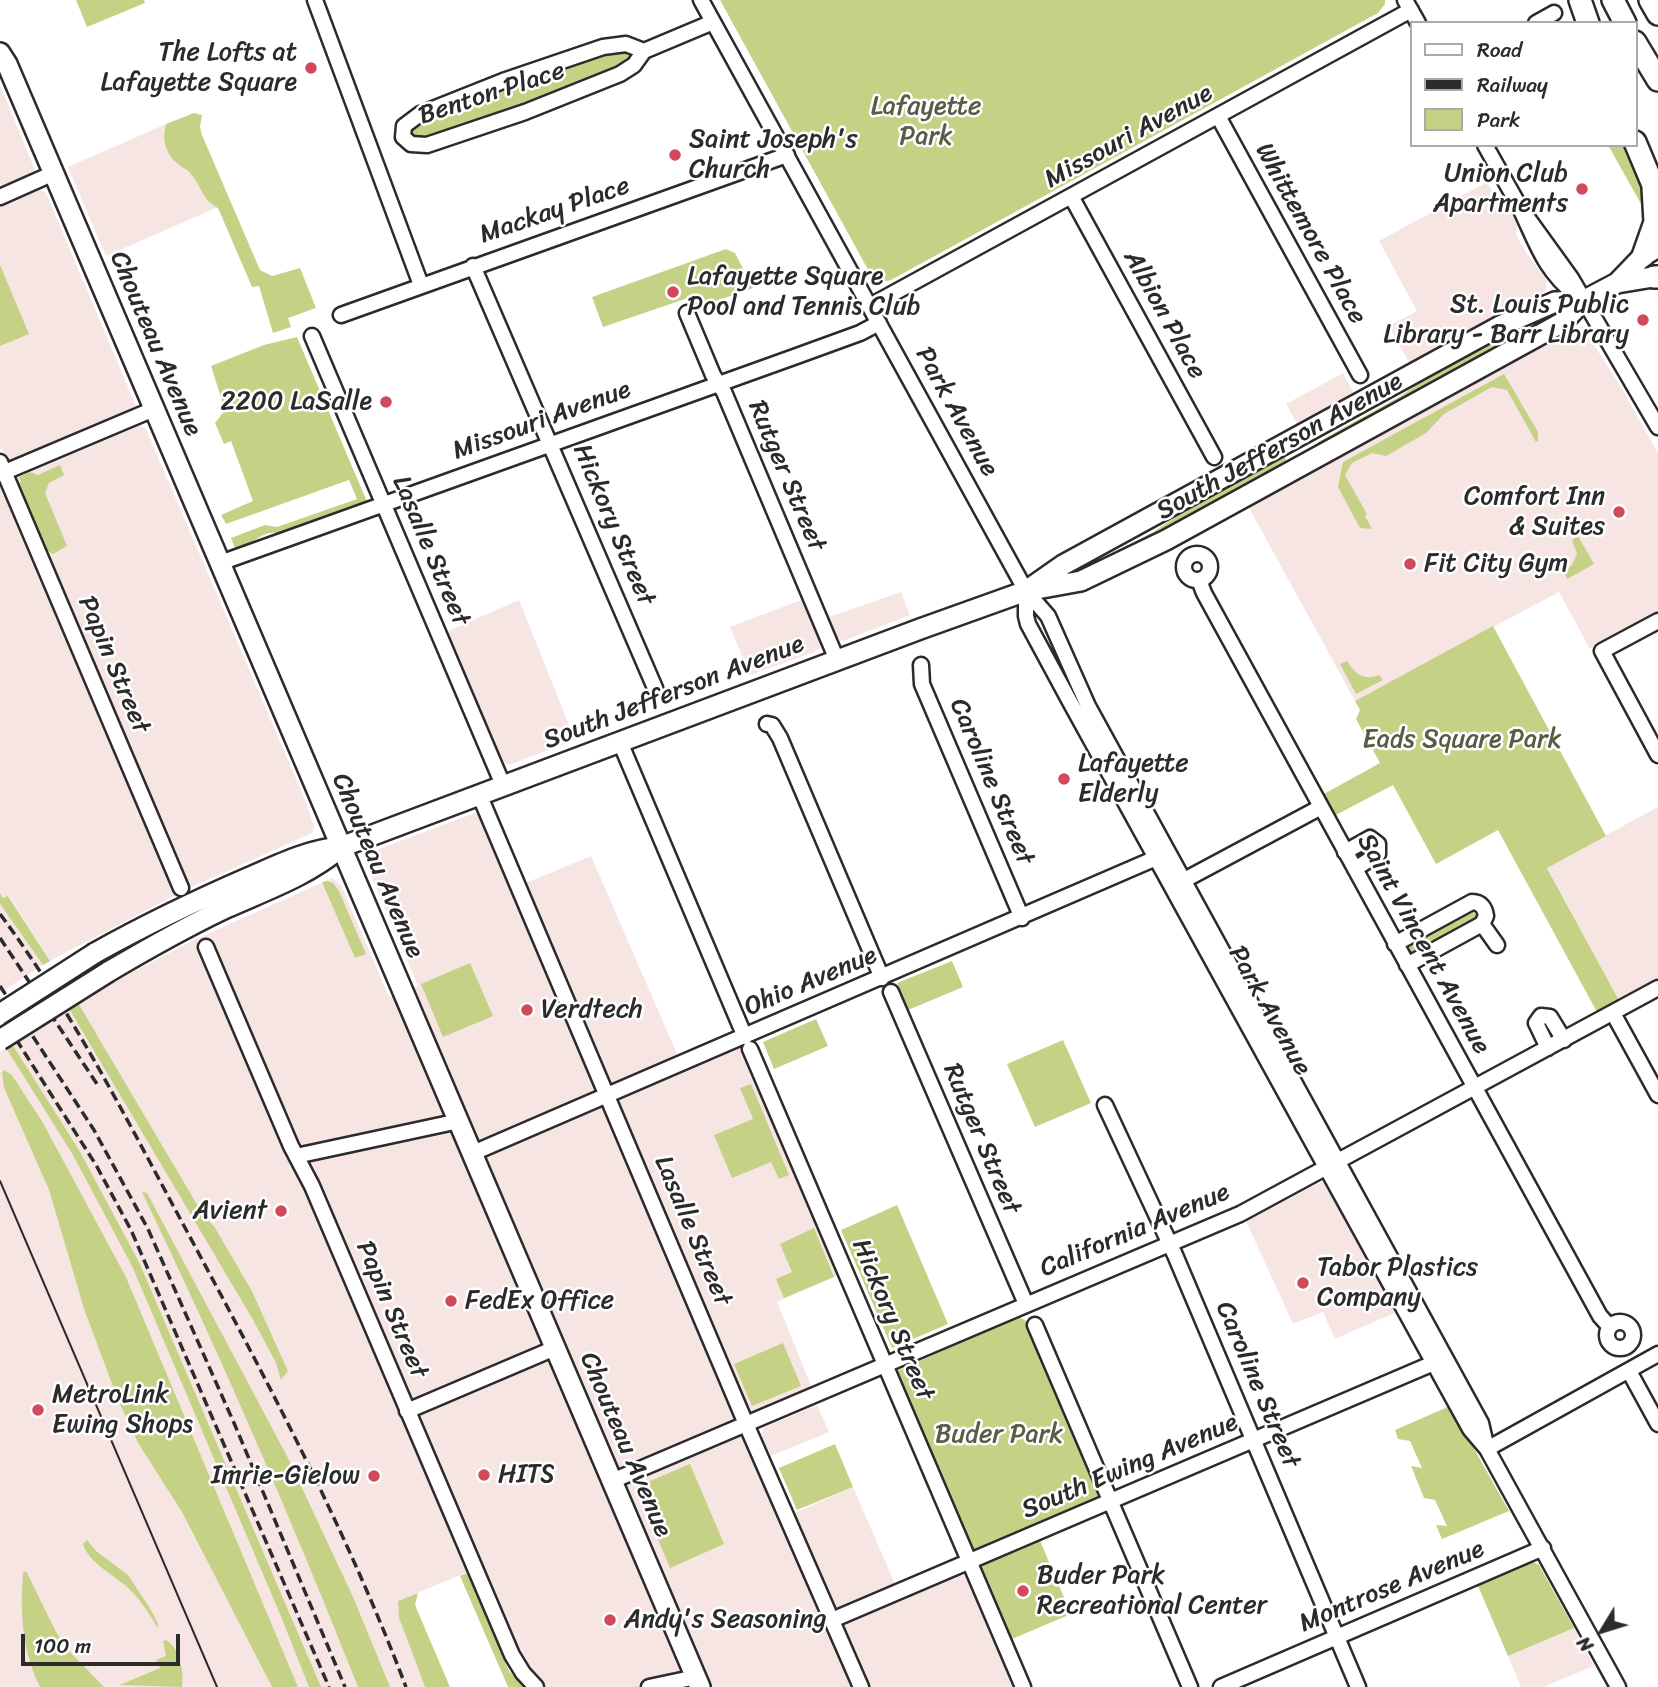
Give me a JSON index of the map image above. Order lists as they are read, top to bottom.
{
  "streets": {
    "main road": ["Chouteau Avenue", "South Jefferson Avenue"],
    "street": [
      "Benton Place",
      "Missouri Avenue",
      "Mackay Place",
      "Whittemore Place",
      "Albion Place",
      "Park Avenue",
      "Rutger Street",
      "Hickory Street",
      "Lasalle Street",
      "Papin Street",
      "Caroline Street",
      "Saint Vincent Avenue",
      "Ohio Avenue",
      "California Avenue",
      "South Ewing Avenue",
      "Montrose Avenue"
    ]
  },
  "crossings": [
    ["Benton Place", "Park Avenue"],
    ["Missouri Avenue", "Whittemore Place"],
    ["Missouri Avenue", "Albion Place"],
    ["Missouri Avenue", "Chouteau Avenue"],
    ["Missouri Avenue", "Park Avenue"],
    ["Missouri Avenue", "Rutger Street"],
    ["Missouri Avenue", "Hickory Street"],
    ["Missouri Avenue", "Lasalle Street"],
    ["Mackay Place", "Park Avenue"],
    ["Mackay Place", "Hickory Street"],
    ["Chouteau Avenue", "South Jefferson Avenue"],
    ["Chouteau Avenue", "Ohio Avenue"],
    ["Chouteau Avenue", "California Avenue"],
    ["Park Avenue", "South Jefferson Avenue"],
    ["Park Avenue", "Ohio Avenue"],
    ["Park Avenue", "California Avenue"],
    ["Park Avenue", "South Ewing Avenue"],
    ["Park Avenue", "Montrose Avenue"],
    ["South Jefferson Avenue", "Rutger Street"],
    ["South Jefferson Avenue", "Hickory Street"],
    ["South Jefferson Avenue", "Lasalle Street"],
    ["Rutger Street", "California Avenue"],
    ["Hickory Street", "Ohio Avenue"],
    ["Hickory Street", "California Avenue"],
    ["Hickory Street", "South Ewing Avenue"],
    ["Lasalle Street", "Ohio Avenue"],
    ["Lasalle Street", "California Avenue"],
    ["Lasalle Street", "South Ewing Avenue"],
    ["Caroline Street", "Ohio Avenue"],
    ["Caroline Street", "California Avenue"],
    ["Caroline Street", "South Ewing Avenue"],
    ["Caroline Street", "Montrose Avenue"],
    ["Saint Vincent Avenue", "California Avenue"]
  ],
  "parks": ["Lafayette Park", "Eads Square Park", "Buder Park"],
  "places": [
    "The Lofts at Lafayette Square",
    "Saint Joseph's Church",
    "Union Club Apartments",
    "Lafayette Square Pool and Tennis Club",
    "St. Louis Public Library - Barr Library",
    "2200 LaSalle",
    "Comfort Inn & Suites",
    "Fit City Gym",
    "Lafayette Elderly",
    "Verdtech",
    "Avient",
    "Tabor Plastics Company",
    "FedEx Office",
    "MetroLink Ewing Shops",
    "HITS",
    "Imrie-Gielow",
    "Buder Park Recreational Center",
    "Andy's Seasoning"
  ],
  "legend": ["Road", "Railway", "Park"],
  "scale_bar": "100 m",
  "north": "bottom left"
}
